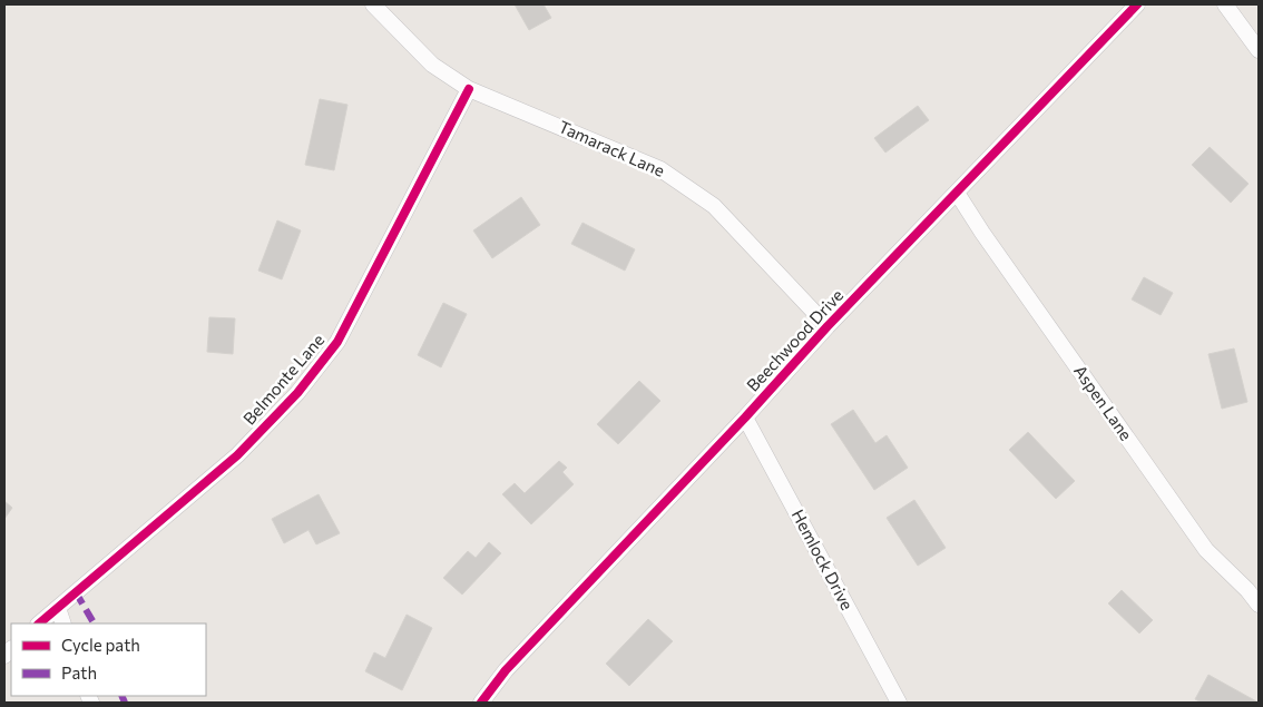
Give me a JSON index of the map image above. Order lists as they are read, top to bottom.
{
  "streets": {
    "street": [
      "Tamarack Lane",
      "Beechwood Drive",
      "Belmonte Lane",
      "Aspen Lane",
      "Hemlock Drive"
    ]
  },
  "crossings": [
    ["Tamarack Lane", "Beechwood Drive"],
    ["Tamarack Lane", "Belmonte Lane"],
    ["Beechwood Drive", "Aspen Lane"],
    ["Beechwood Drive", "Hemlock Drive"]
  ],
  "legend": ["Cycle path", "Path"]
}
